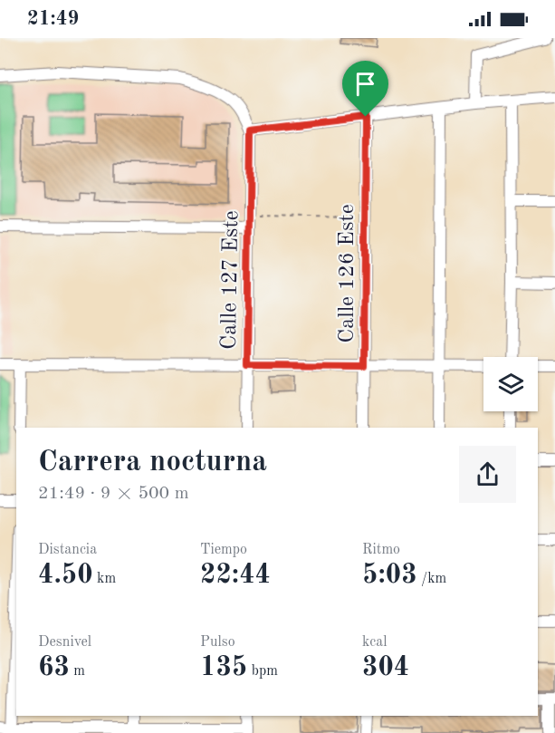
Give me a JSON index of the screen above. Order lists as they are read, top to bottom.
{
  "streets": {
    "street": ["Calle 126 Este", "Calle 127 Este"]
  },
  "page": {
    "status": "21:49",
    "heading": ["Carrera nocturna", "21:49 · 9 × 500 m"],
    "stats": [
      ["Distancia", "4.50 km"],
      ["Tiempo", "22:44"],
      ["Ritmo", "5:03 /km"],
      ["Desnivel", "63 m"],
      ["Pulso", "135 bpm"],
      ["kcal", "304"]
    ]
  }
}
